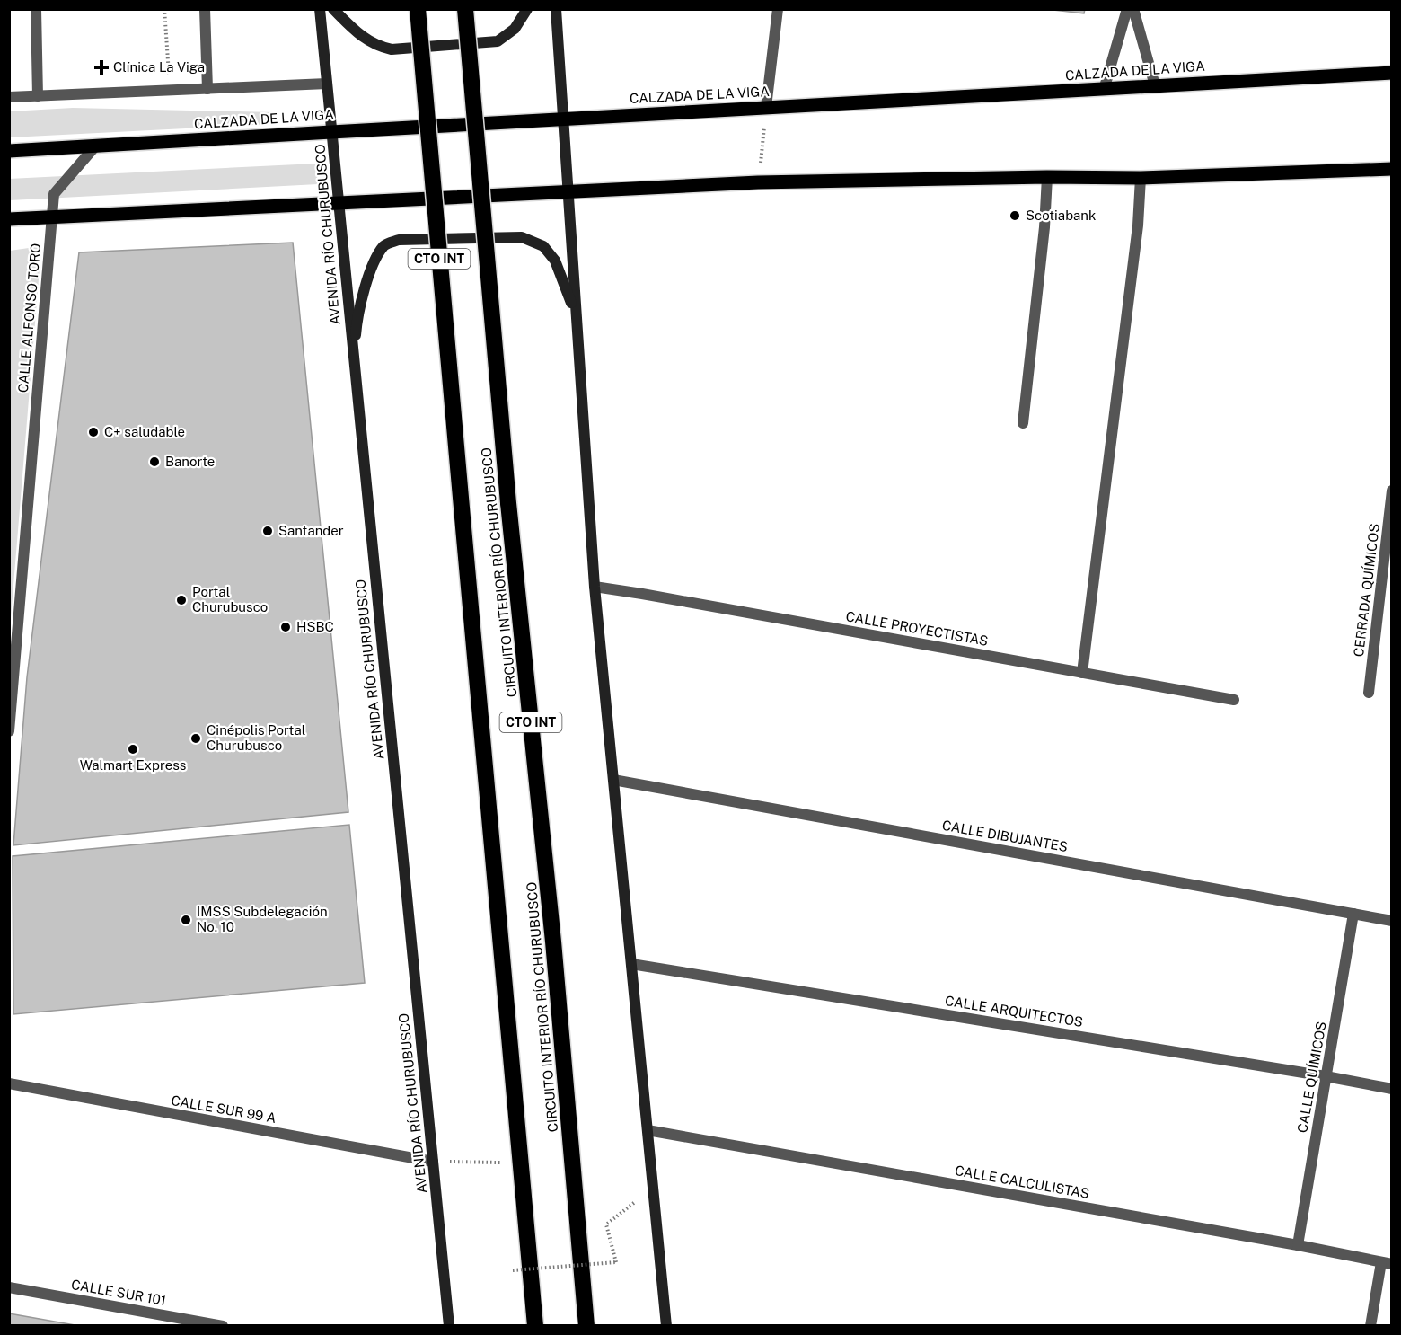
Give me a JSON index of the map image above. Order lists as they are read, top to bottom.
{
  "streets": {
    "highway": ["CTO INT", "CIRCUITO INTERIOR RÍO CHURUBUSCO"],
    "main road": ["CALZADA DE LA VIGA", "AVENIDA RÍO CHURUBUSCO"],
    "street": [
      "CALLE ALFONSO TORO",
      "CERRADA QUÍMICOS",
      "CALLE PROYECTISTAS",
      "CALLE DIBUJANTES",
      "CALLE ARQUITECTOS",
      "CALLE QUÍMICOS",
      "CALLE SUR 99 A",
      "CALLE CALCULISTAS",
      "CALLE SUR 101"
    ]
  },
  "crossings": [
    ["CALZADA DE LA VIGA", "AVENIDA RÍO CHURUBUSCO"],
    ["CALZADA DE LA VIGA", "CALLE ALFONSO TORO"],
    ["AVENIDA RÍO CHURUBUSCO", "CALLE SUR 99 A"],
    ["CALLE DIBUJANTES", "CALLE QUÍMICOS"],
    ["CALLE ARQUITECTOS", "CALLE QUÍMICOS"],
    ["CALLE QUÍMICOS", "CALLE CALCULISTAS"]
  ],
  "places": {
    "health": ["Clínica La Viga"],
    "other": [
      "Scotiabank",
      "C+ saludable",
      "Banorte",
      "Santander",
      "Portal Churubusco",
      "HSBC",
      "Cinépolis Portal Churubusco",
      "Walmart Express",
      "IMSS Subdelegación No. 10"
    ]
  }
}
